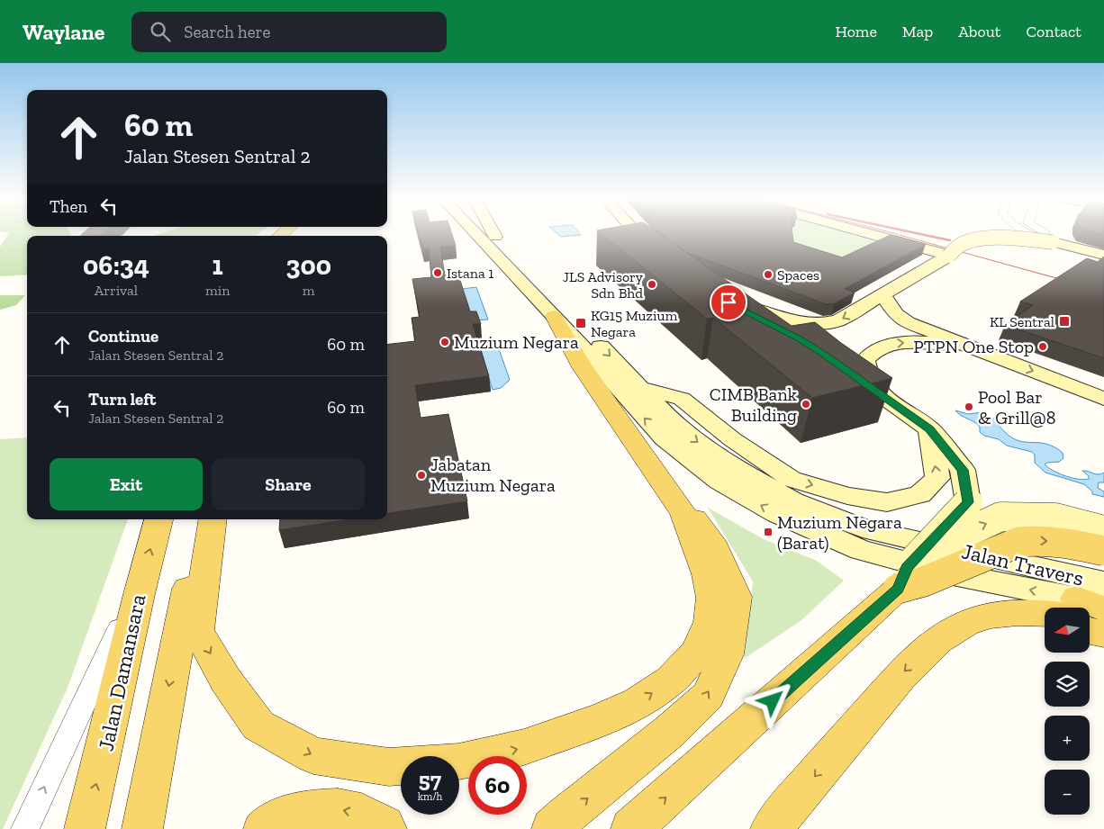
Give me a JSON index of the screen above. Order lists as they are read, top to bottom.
{
  "streets": {
    "main road": ["Jalan Travers", "Jalan Damansara"]
  },
  "places": {
    "other": [
      "Istana 1",
      "Spaces",
      "JLS Advisory Sdn Bhd",
      "Muzium Negara",
      "PTPN One Stop",
      "CIMB Bank Building",
      "Pool Bar & Grill@8",
      "Jabatan Muzium Negara"
    ],
    "transit": ["KL Sentral", "KG15 Muzium Negara", "Muzium Negara (Barat)"]
  },
  "north": "left",
  "page": {
    "header": "Waylane",
    "search": "Search here",
    "nav": [
      "Home",
      "Map",
      "About",
      "Contact"
    ],
    "turn": ["60 m", "Jalan Stesen Sentral 2"],
    "then": "Then",
    "eta": [
      "06:34",
      "Arrival",
      "1",
      "min",
      "300",
      "m"
    ],
    "list": [
      {
        "name": "Continue",
        "note": "Jalan Stesen Sentral 2",
        "value": "60 m"
      },
      {
        "name": "Turn left",
        "note": "Jalan Stesen Sentral 2",
        "value": "60 m"
      }
    ],
    "buttons": ["Exit", "Share"],
    "map_buttons": ["+", "−"],
    "speed": "57 km/h",
    "limit": "60"
  }
}
